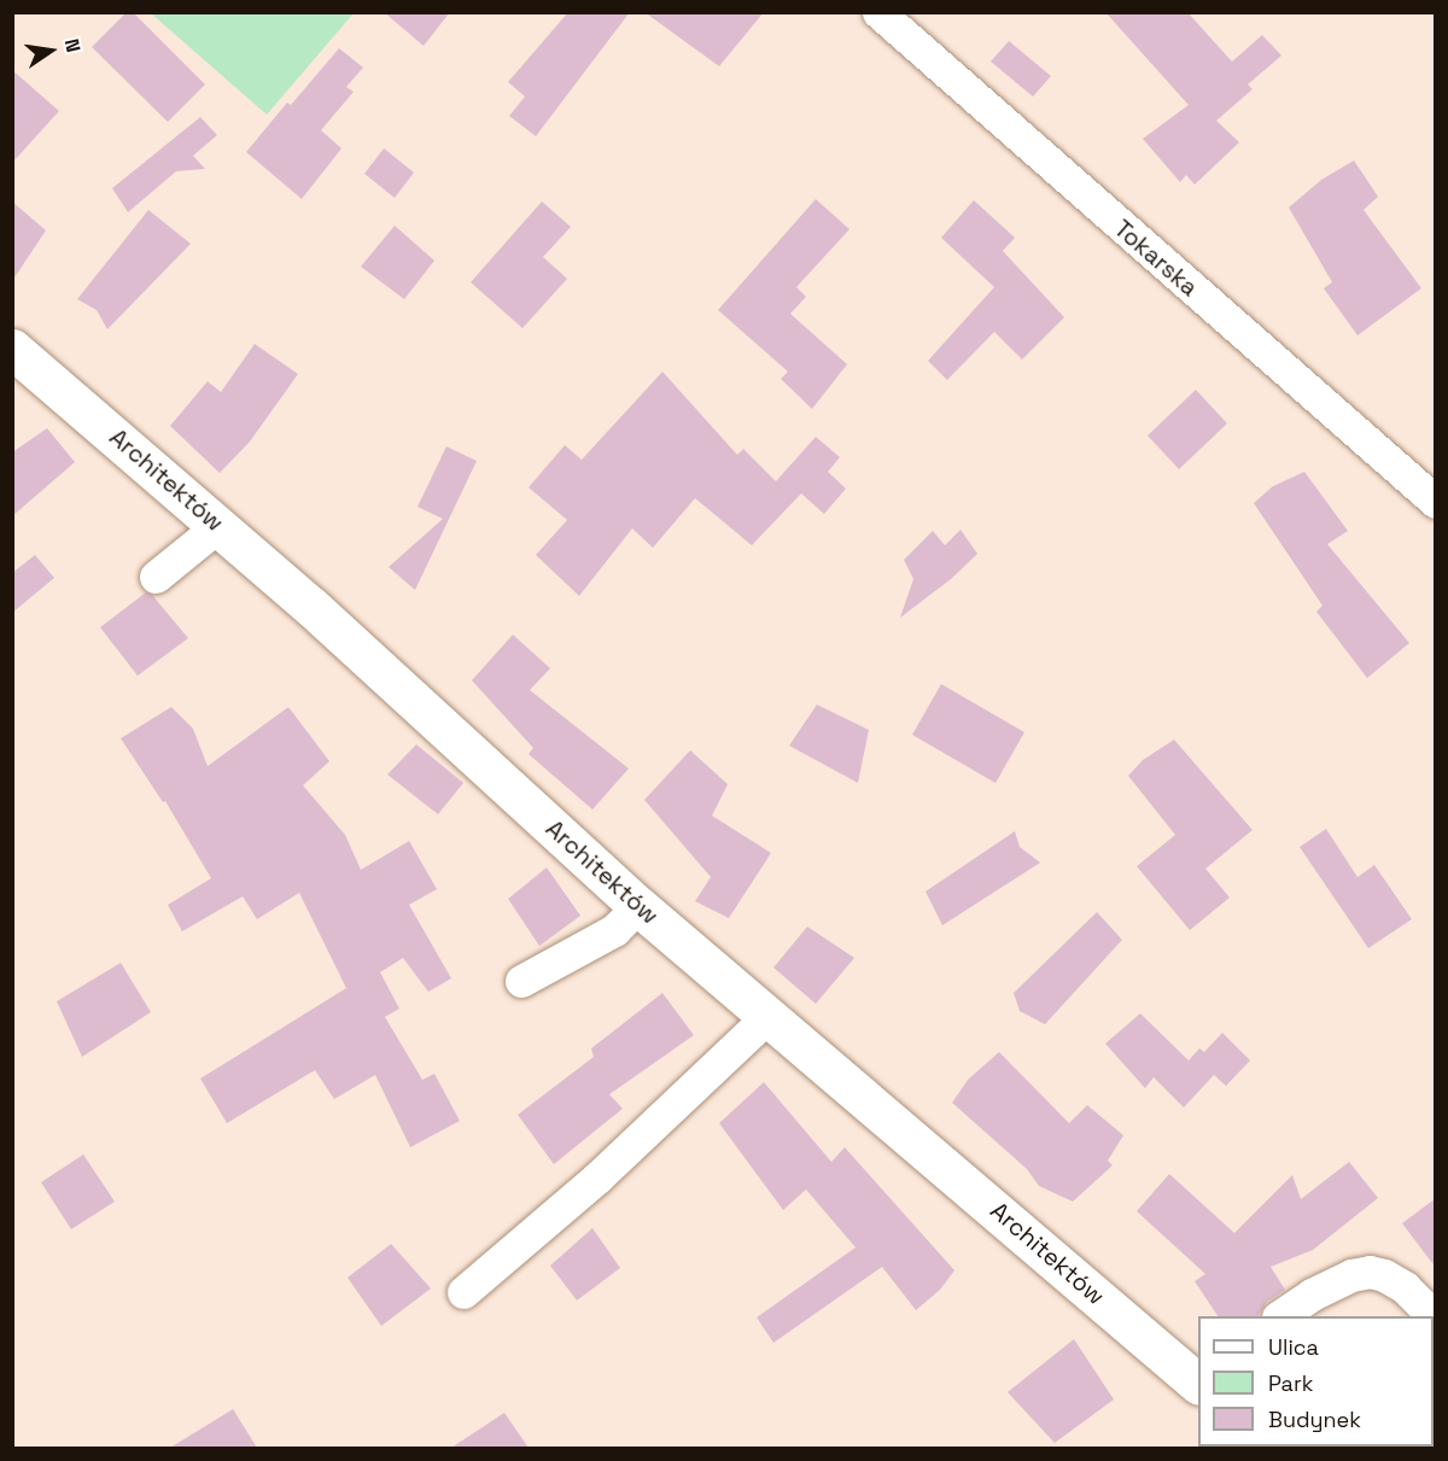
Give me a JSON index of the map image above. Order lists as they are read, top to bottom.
{
  "streets": {
    "street": ["Tokarska", "Architektów"]
  },
  "legend": ["Ulica", "Park", "Budynek"],
  "north": "right"
}
